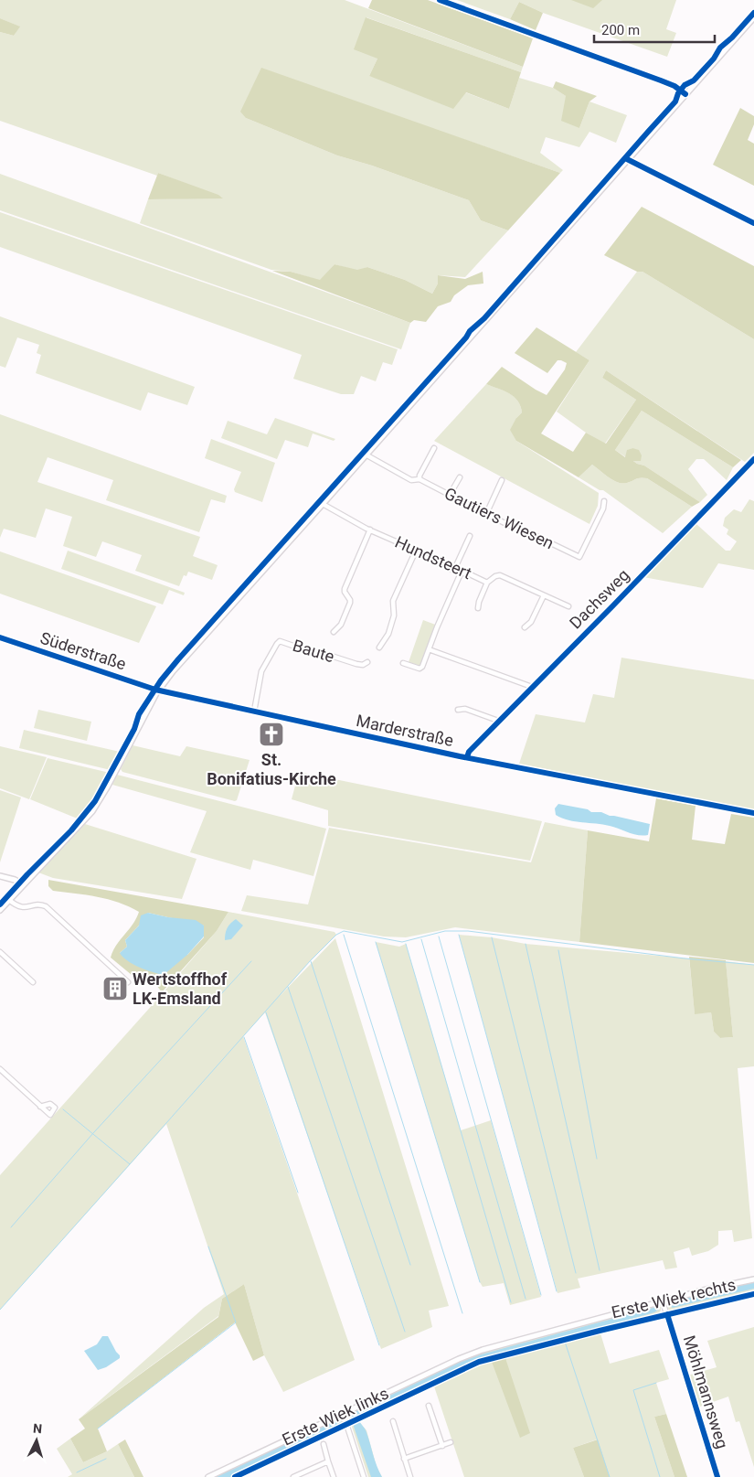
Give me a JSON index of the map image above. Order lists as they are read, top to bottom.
{
  "streets": {
    "street": [
      "Gautiers Wiesen",
      "Hundsteert",
      "Dachsweg",
      "Süderstraße",
      "Baute",
      "Marderstraße",
      "Erste Wiek rechts",
      "Möhlmannsweg",
      "Erste Wiek links"
    ]
  },
  "crossings": [
    ["Dachsweg", "Marderstraße"],
    ["Süderstraße", "Marderstraße"],
    ["Baute", "Marderstraße"],
    ["Erste Wiek rechts", "Möhlmannsweg"],
    ["Möhlmannsweg", "Erste Wiek links"]
  ],
  "places": {
    "church": ["St. Bonifatius-Kirche"],
    "building": ["Wertstoffhof LK-Emsland"]
  },
  "scale_bar": "200 m",
  "north": "top"
}
